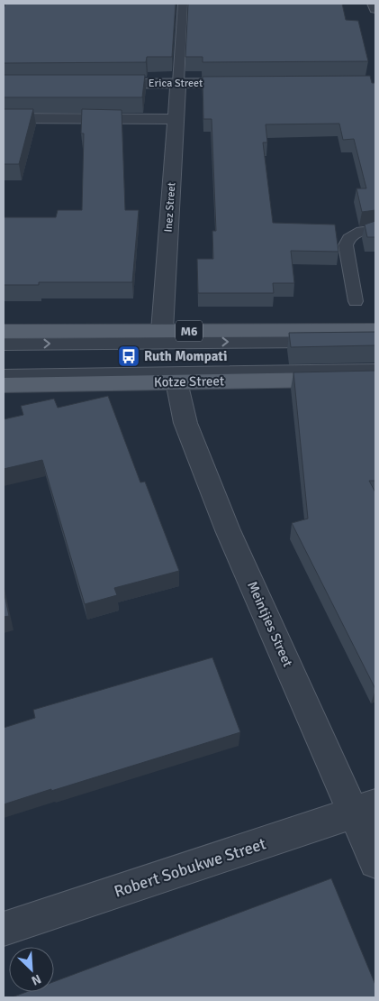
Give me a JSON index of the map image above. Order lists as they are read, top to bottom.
{
  "streets": {
    "main road": ["M6", "Kotze Street"],
    "street": [
      "Erica Street",
      "Inez Street",
      "Meintjies Street",
      "Robert Sobukwe Street"
    ]
  },
  "crossings": [
    ["Erica Street", "Inez Street"],
    ["Inez Street", "M6"],
    ["Kotze Street", "Meintjies Street"],
    ["Meintjies Street", "Robert Sobukwe Street"]
  ],
  "places": {
    "bus stop": ["Ruth Mompati"]
  },
  "north": "bottom right"
}
